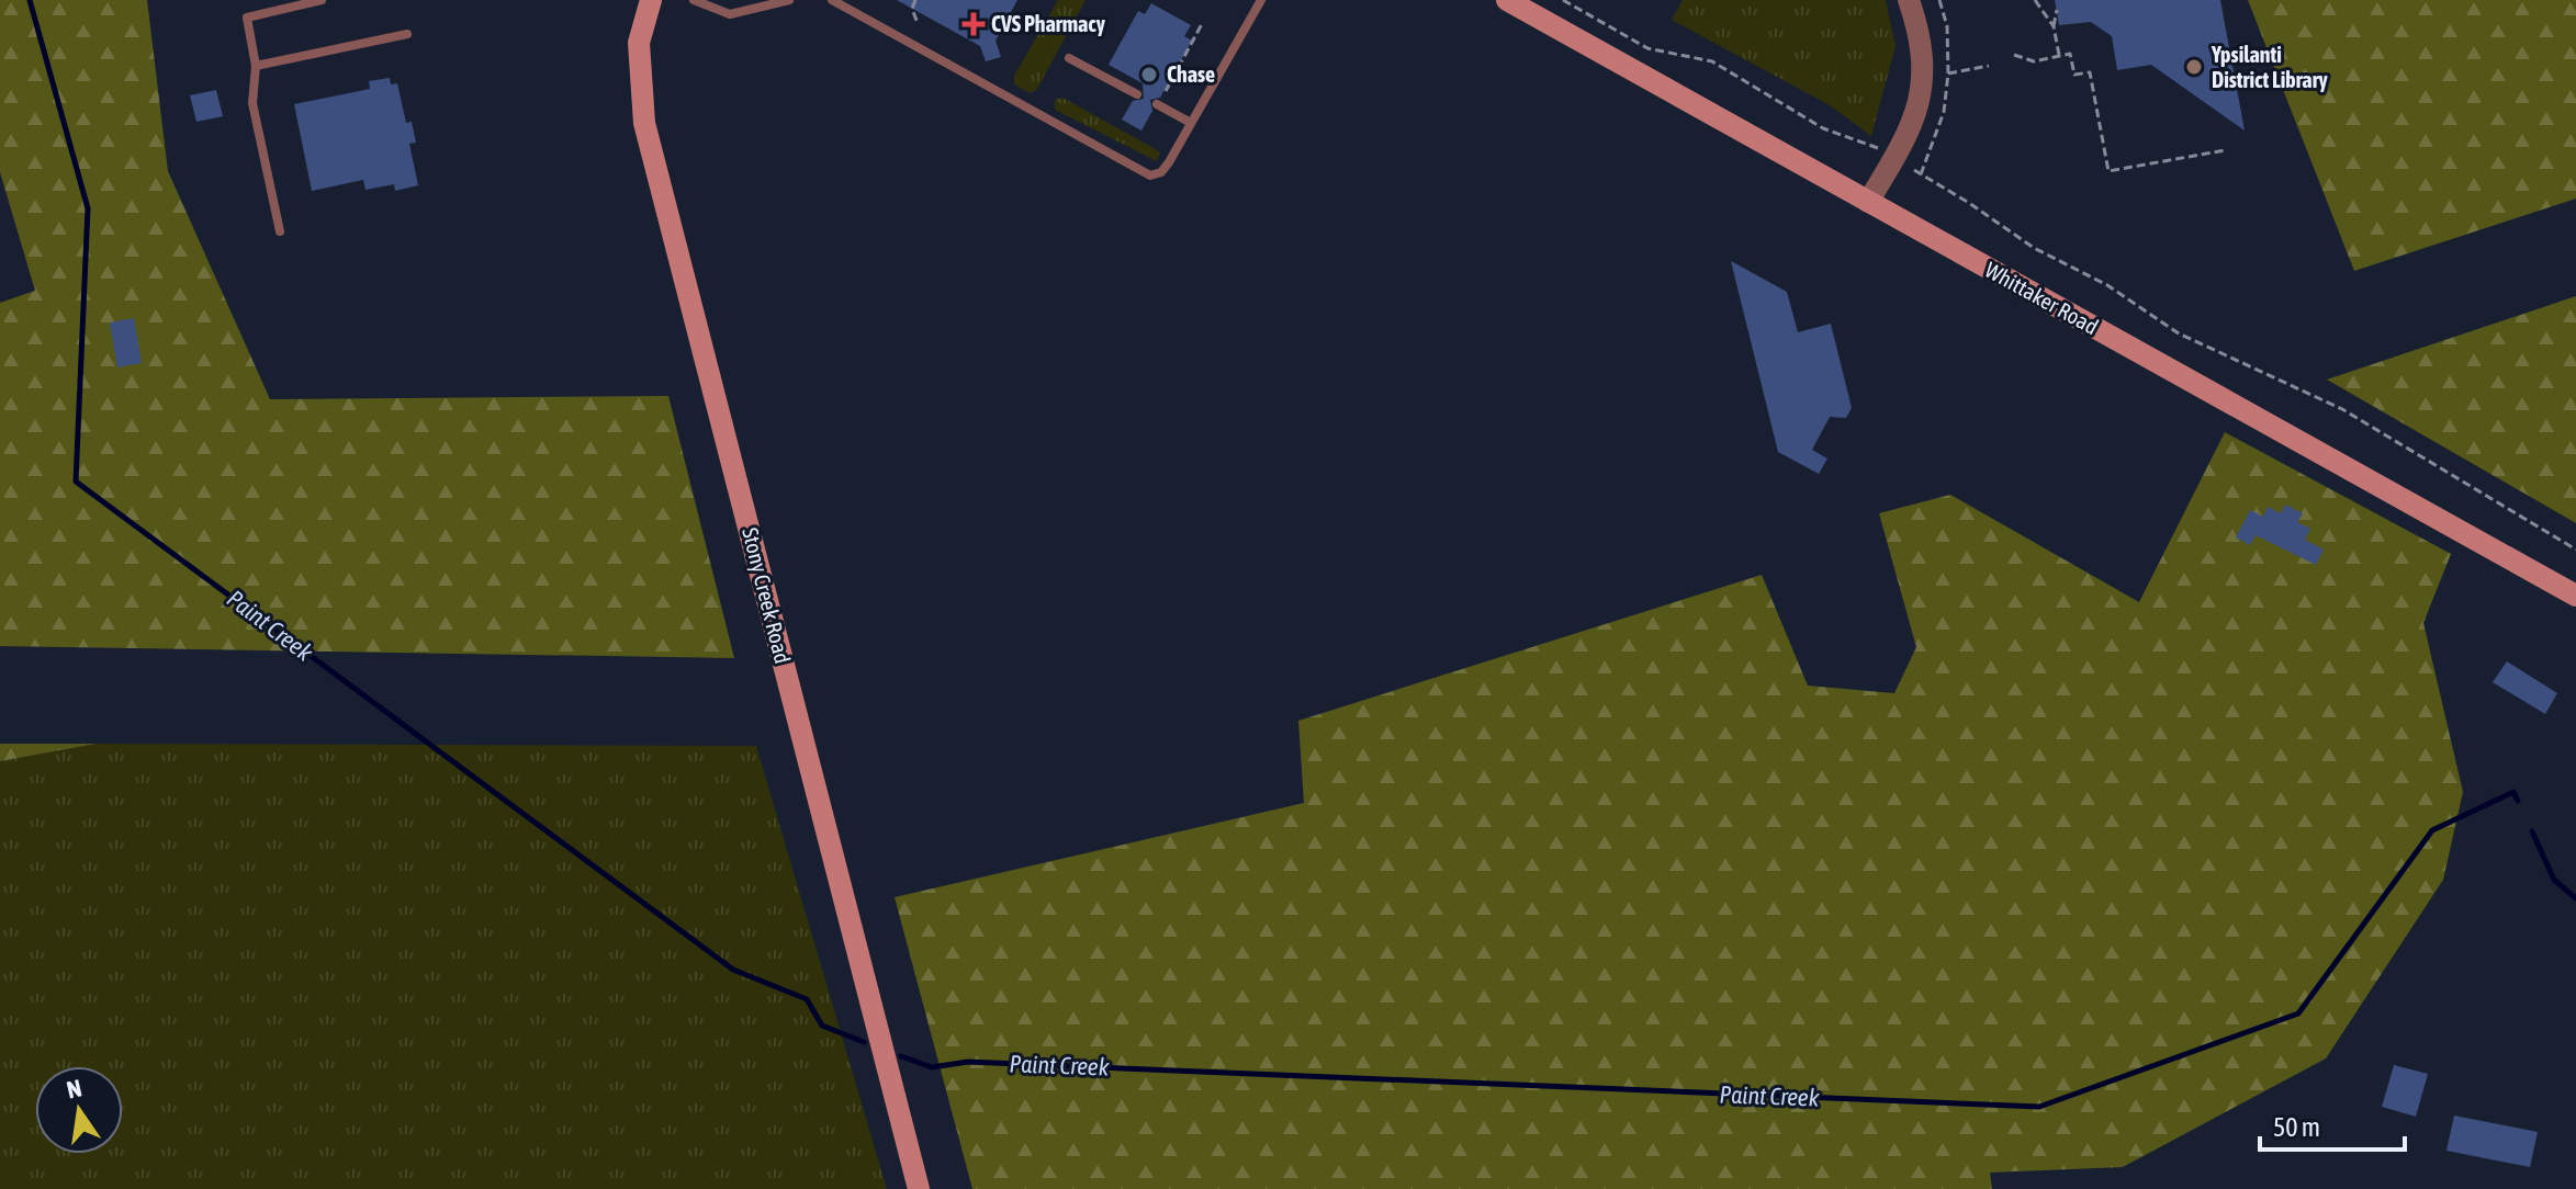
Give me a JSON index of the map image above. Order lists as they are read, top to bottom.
{
  "streets": {
    "main road": ["Whittaker Road", "Stony Creek Road"]
  },
  "water": ["Paint Creek"],
  "places": {
    "health": ["CVS Pharmacy"],
    "other": ["Ypsilanti District Library", "Chase"]
  },
  "scale_bar": "50 m",
  "north": "top"
}
